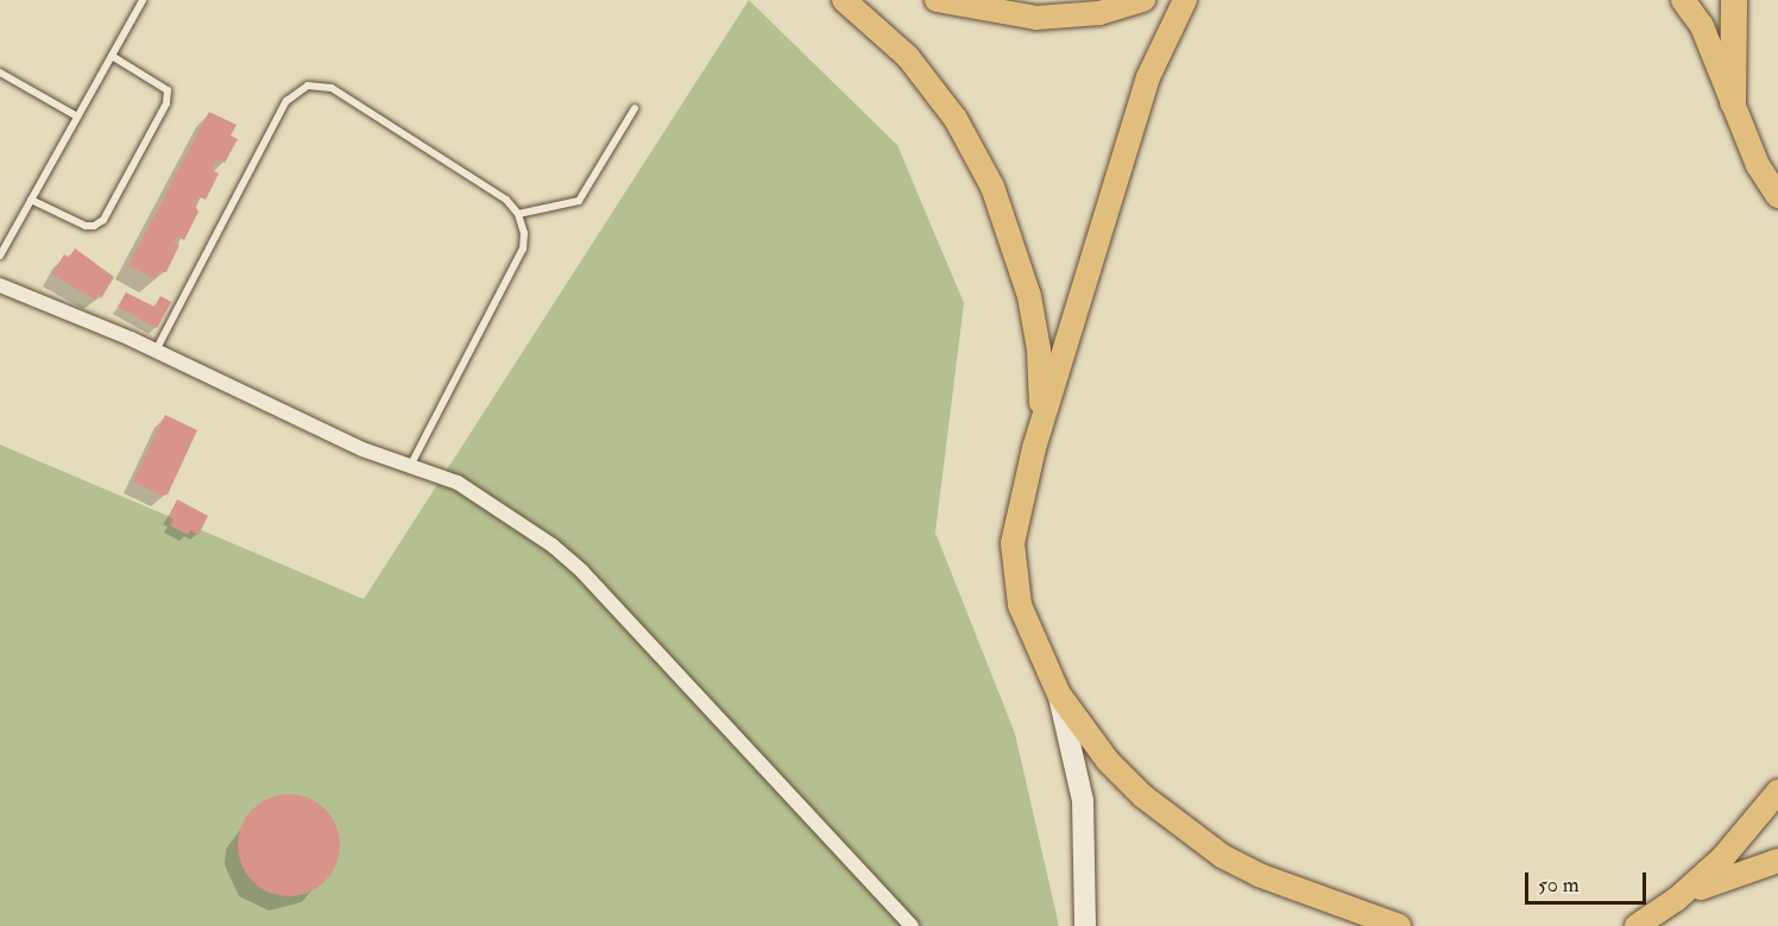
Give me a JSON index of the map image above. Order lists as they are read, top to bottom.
{
  "scale_bar": "50 m"
}
